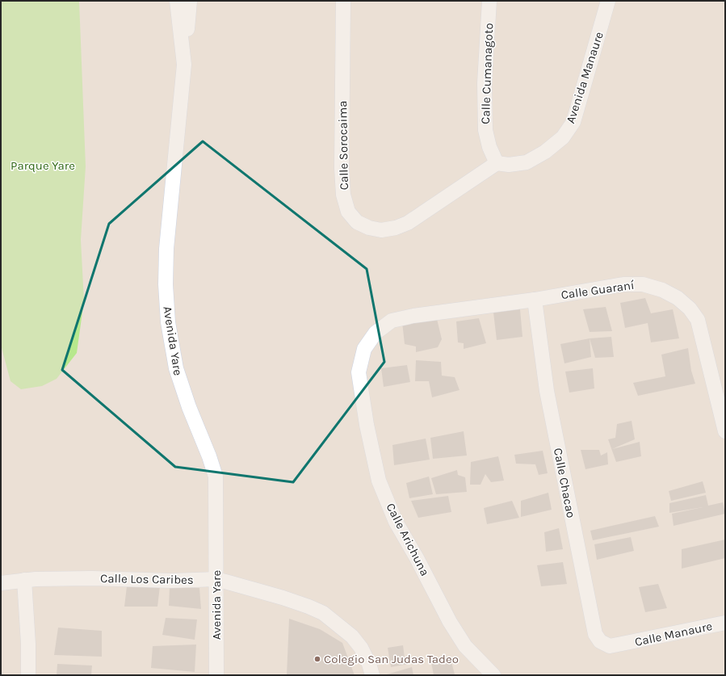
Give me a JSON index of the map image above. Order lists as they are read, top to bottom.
{
  "streets": {
    "street": [
      "Calle Cumanagoto",
      "Avenida Manaure",
      "Calle Sorocaima",
      "Calle Guaraní",
      "Avenida Yare",
      "Calle Chacao",
      "Calle Arichuna",
      "Calle Los Caribes",
      "Calle Manaure"
    ]
  },
  "crossings": [
    ["Calle Cumanagoto", "Avenida Manaure"],
    ["Calle Cumanagoto", "Calle Sorocaima"],
    ["Avenida Manaure", "Calle Sorocaima"],
    ["Calle Guaraní", "Calle Chacao"],
    ["Calle Guaraní", "Calle Arichuna"],
    ["Avenida Yare", "Calle Los Caribes"],
    ["Calle Chacao", "Calle Manaure"]
  ],
  "parks": ["Parque Yare"],
  "places": ["Colegio San Judas Tadeo"]
}
